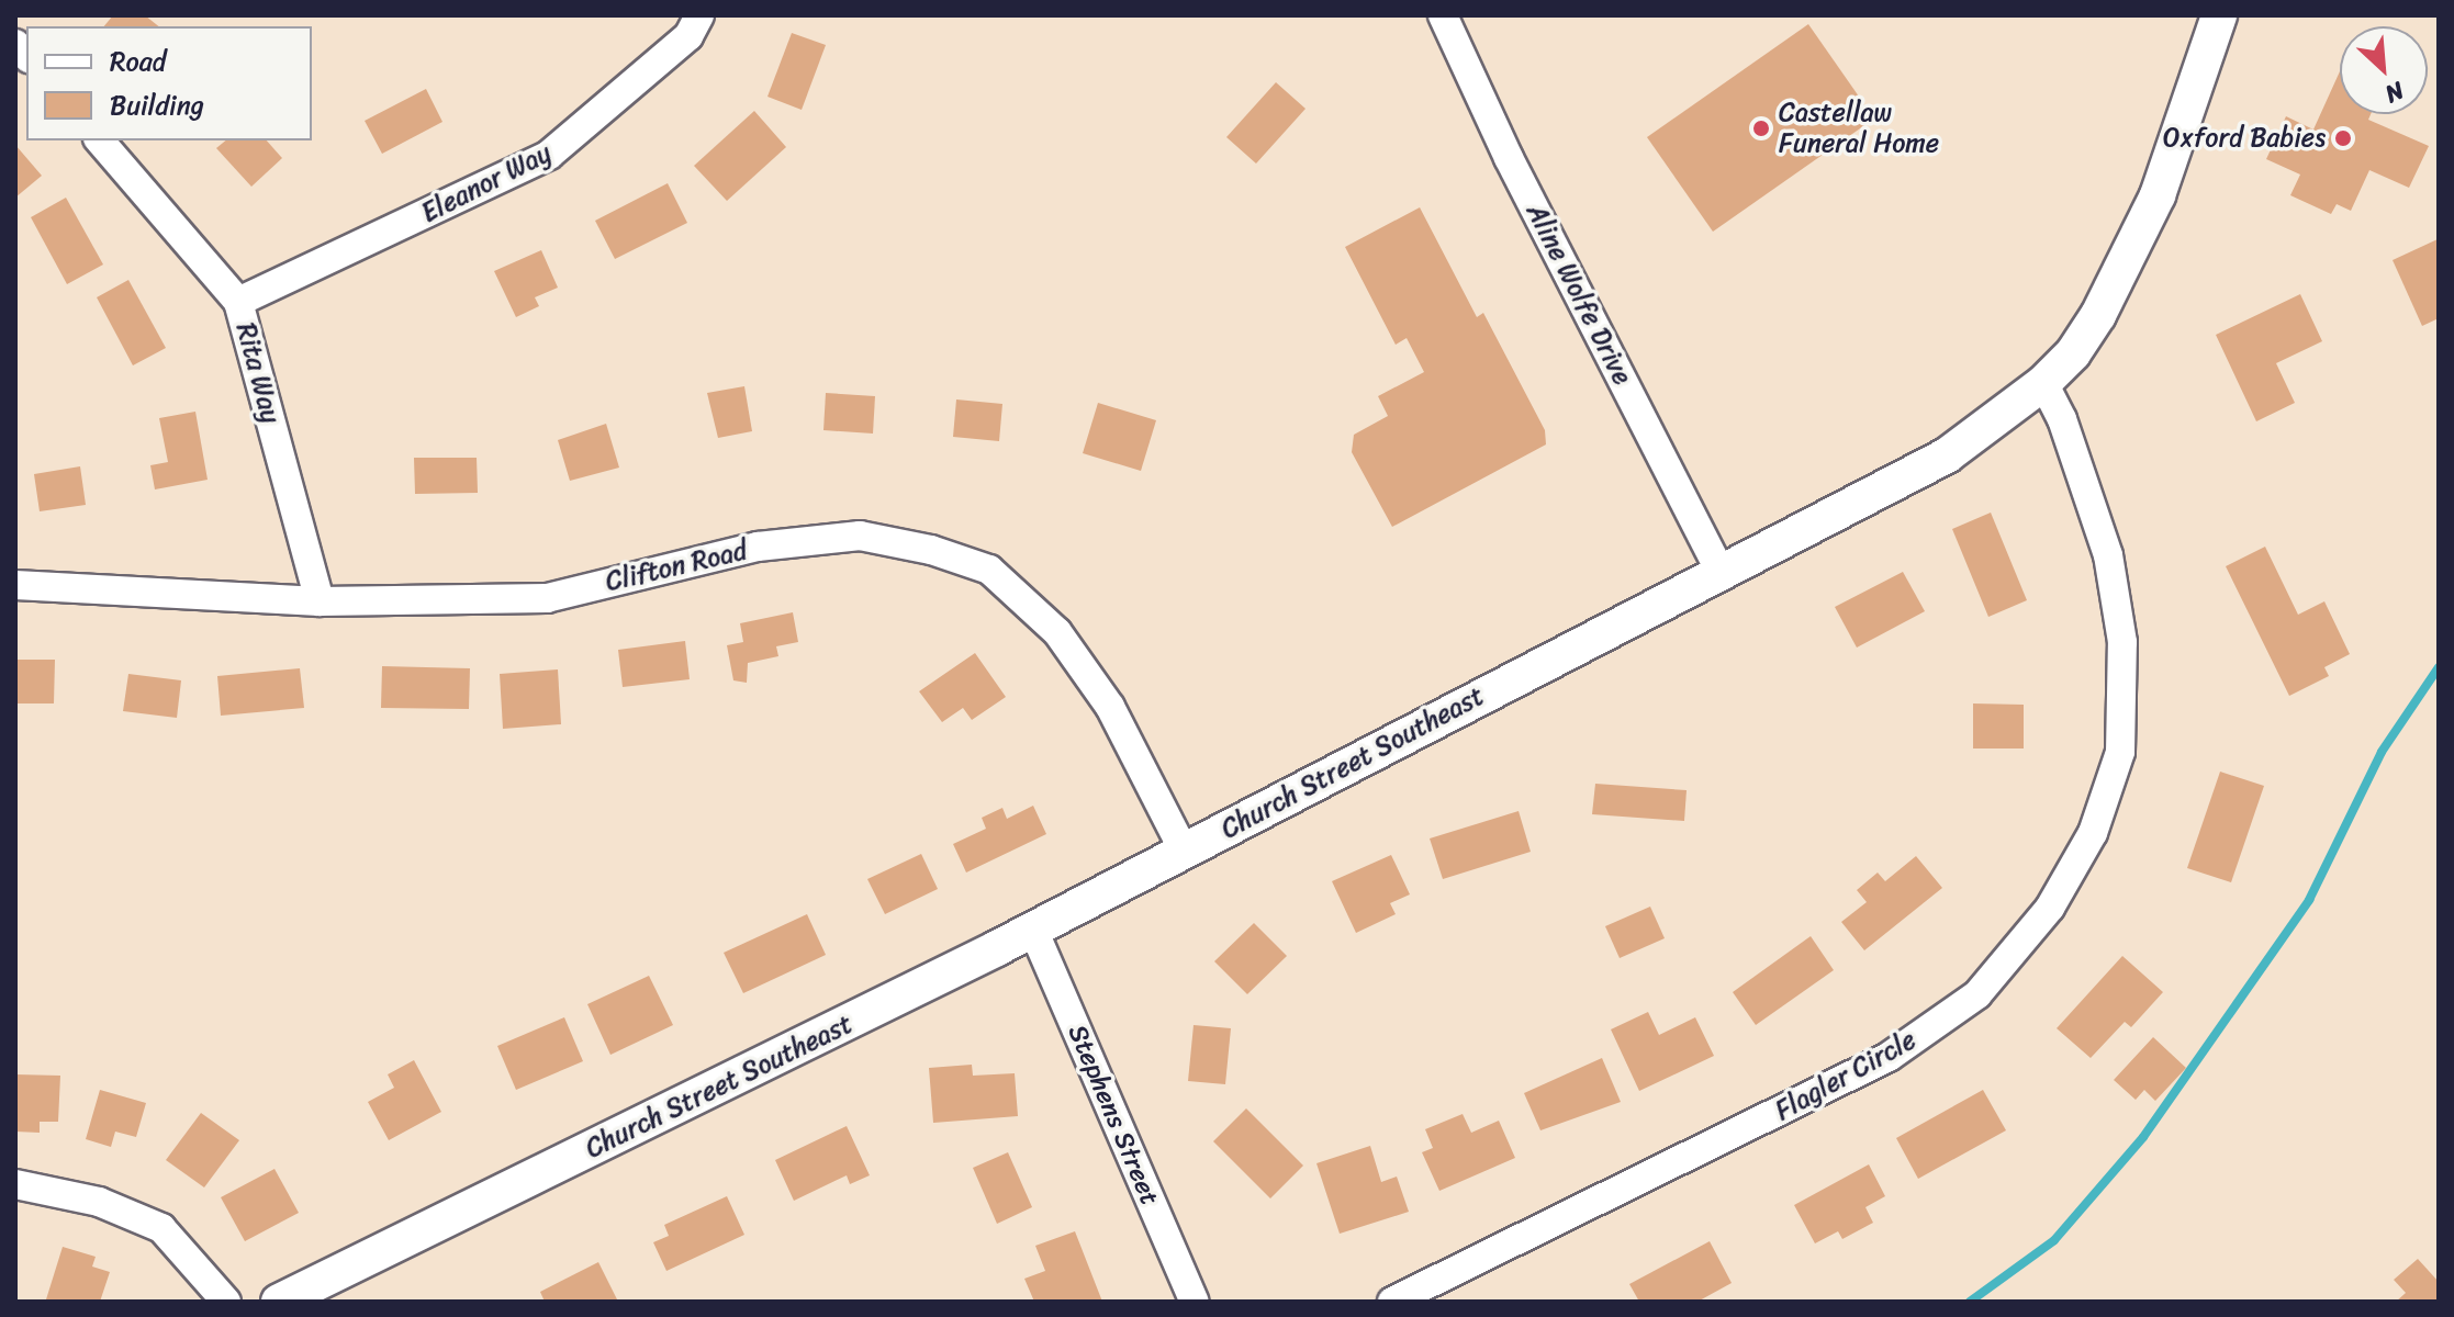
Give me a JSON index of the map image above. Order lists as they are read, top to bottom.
{
  "streets": {
    "street": [
      "Eleanor Way",
      "Aline Wolfe Drive",
      "Rita Way",
      "Clifton Road",
      "Church Street Southeast",
      "Flagler Circle",
      "Stephens Street"
    ]
  },
  "crossings": [
    ["Eleanor Way", "Rita Way"],
    ["Aline Wolfe Drive", "Church Street Southeast"],
    ["Rita Way", "Clifton Road"],
    ["Clifton Road", "Church Street Southeast"],
    ["Church Street Southeast", "Flagler Circle"],
    ["Church Street Southeast", "Stephens Street"]
  ],
  "places": ["Castellaw Funeral Home", "Oxford Babies"],
  "legend": ["Road", "Building"],
  "north": "bottom right"
}
